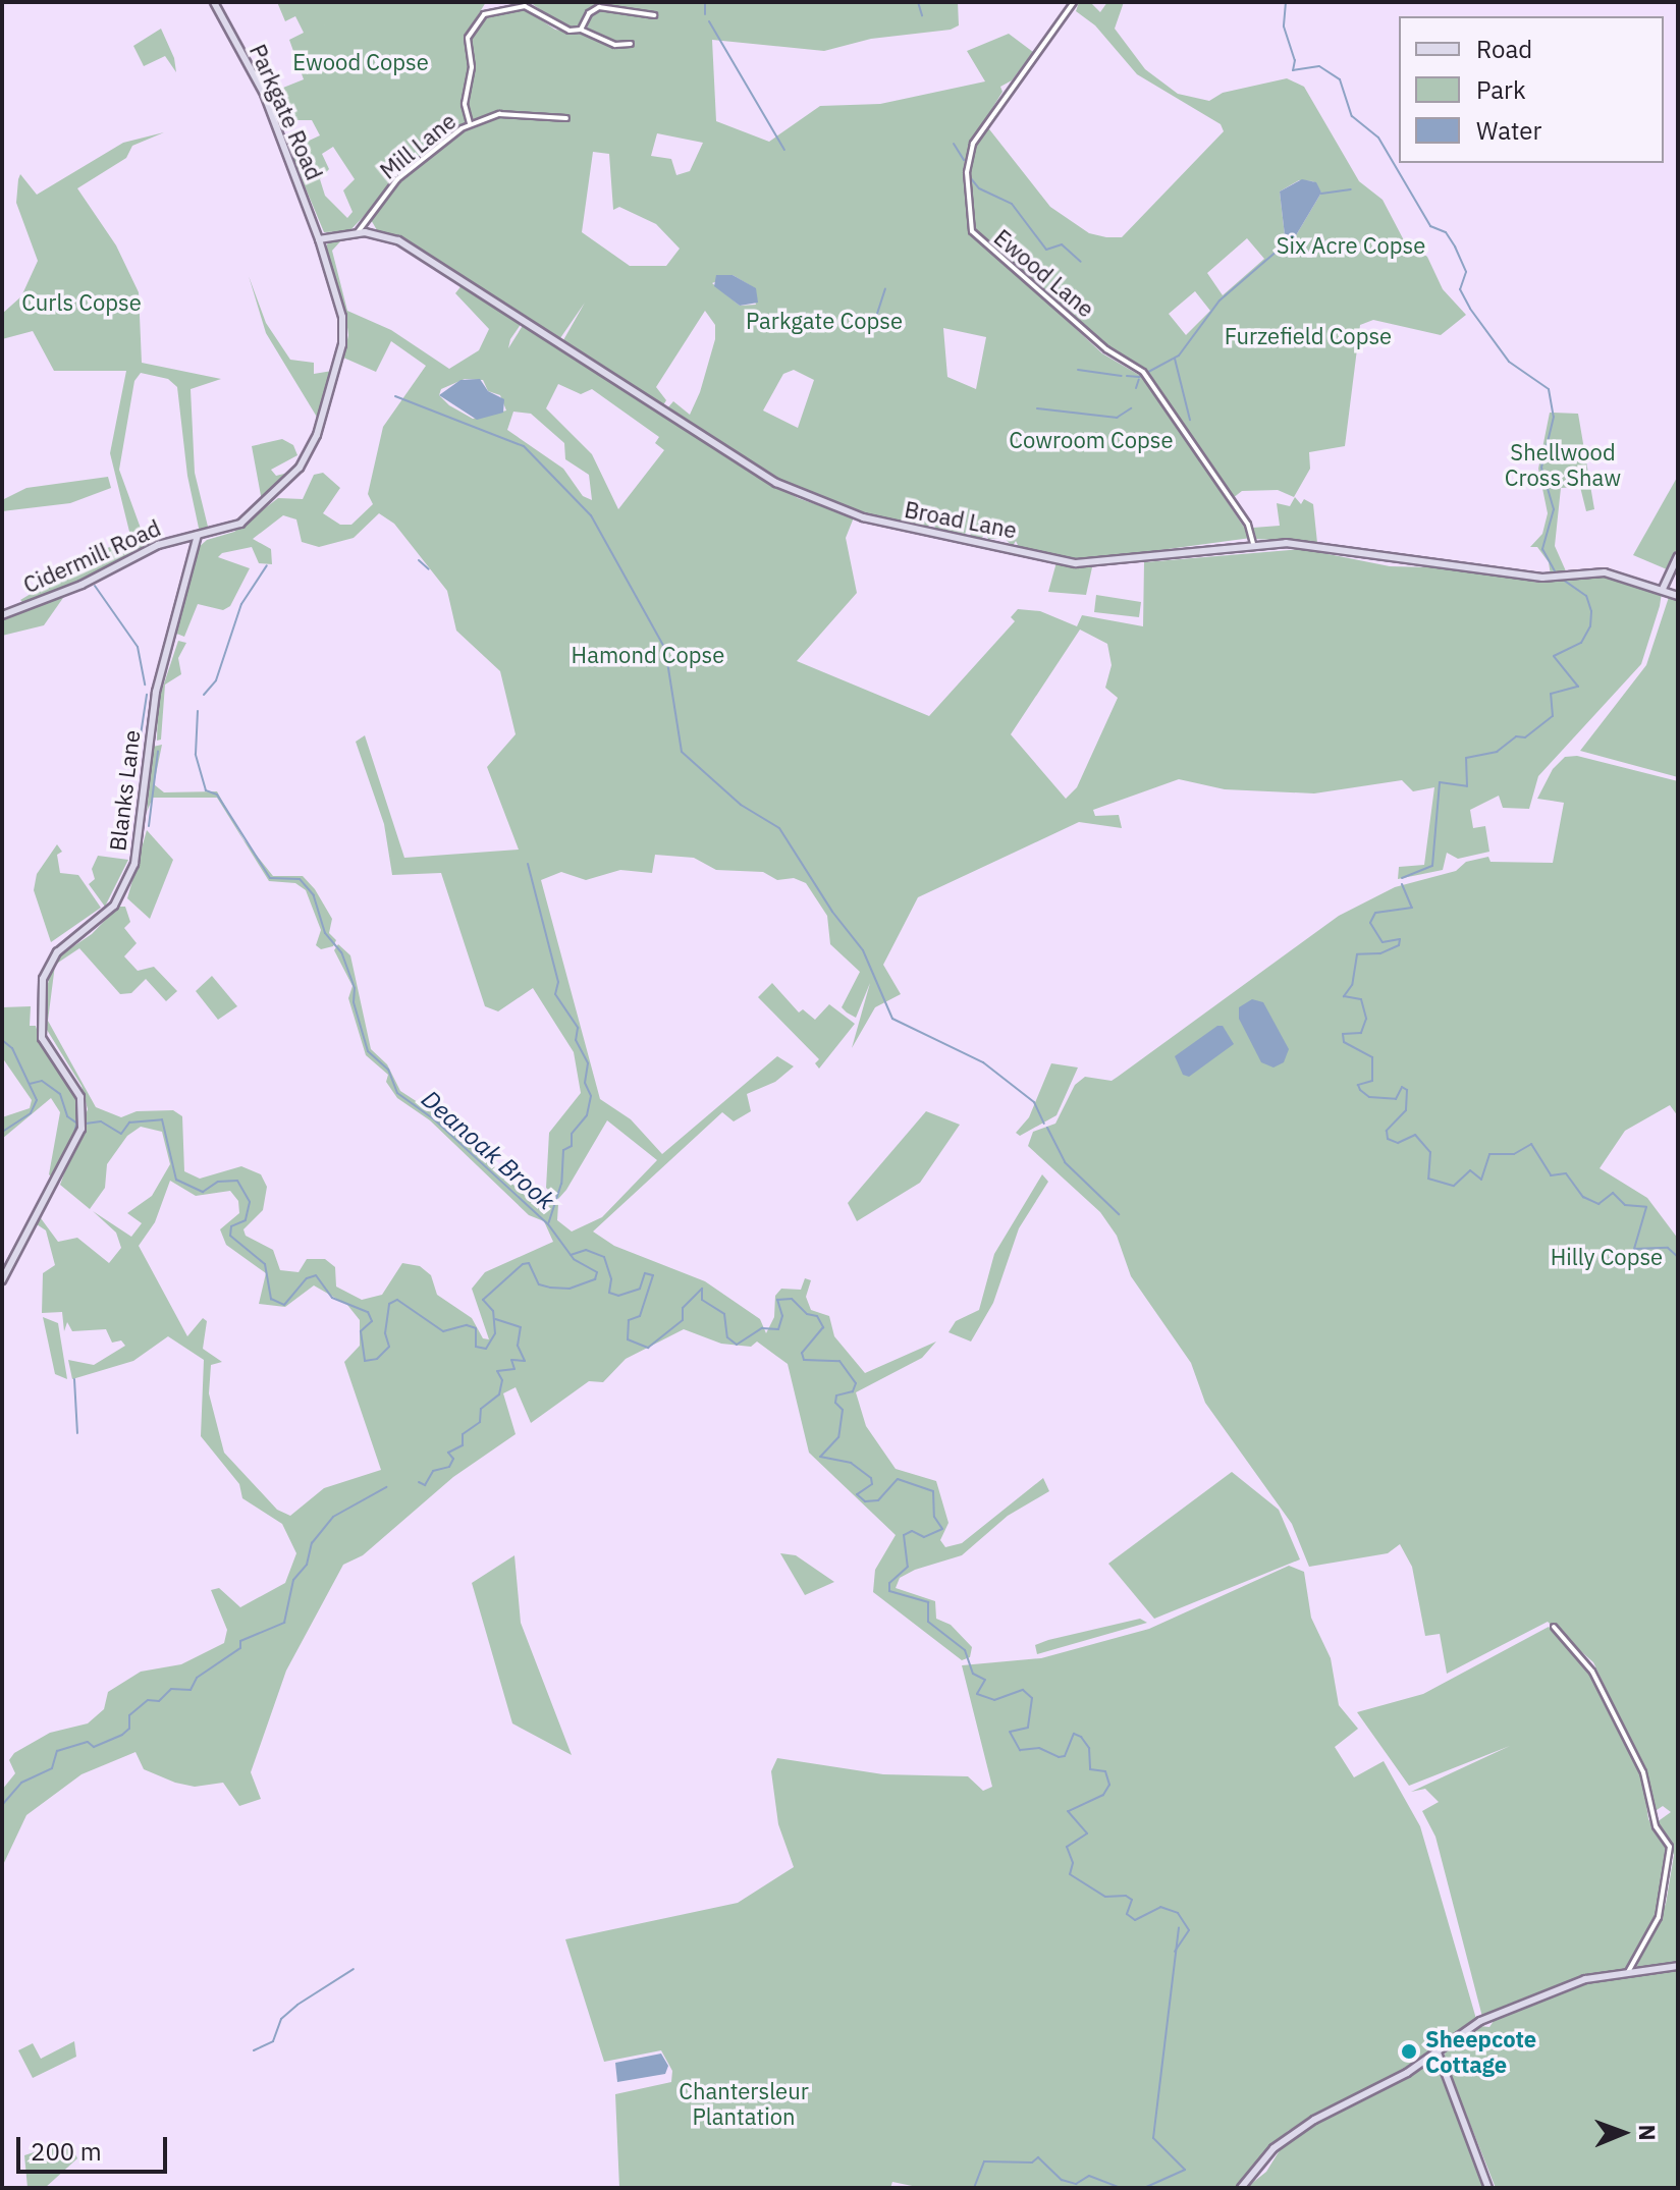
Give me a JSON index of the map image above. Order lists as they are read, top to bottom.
{
  "streets": {
    "street": [
      "Parkgate Road",
      "Mill Lane",
      "Ewood Lane",
      "Broad Lane",
      "Cidermill Road",
      "Blanks Lane"
    ]
  },
  "crossings": [
    ["Parkgate Road", "Broad Lane"],
    ["Parkgate Road", "Cidermill Road"],
    ["Parkgate Road", "Blanks Lane"],
    ["Mill Lane", "Broad Lane"],
    ["Ewood Lane", "Broad Lane"],
    ["Cidermill Road", "Blanks Lane"]
  ],
  "water": ["Deanoak Brook"],
  "parks": [
    "Ewood Copse",
    "Six Acre Copse",
    "Curls Copse",
    "Parkgate Copse",
    "Furzefield Copse",
    "Cowroom Copse",
    "Shellwood Cross Shaw",
    "Hamond Copse",
    "Hilly Copse",
    "Chantersleur Plantation"
  ],
  "places": ["Sheepcote Cottage"],
  "legend": ["Road", "Park", "Water"],
  "scale_bar": "200 m",
  "north": "right"
}
